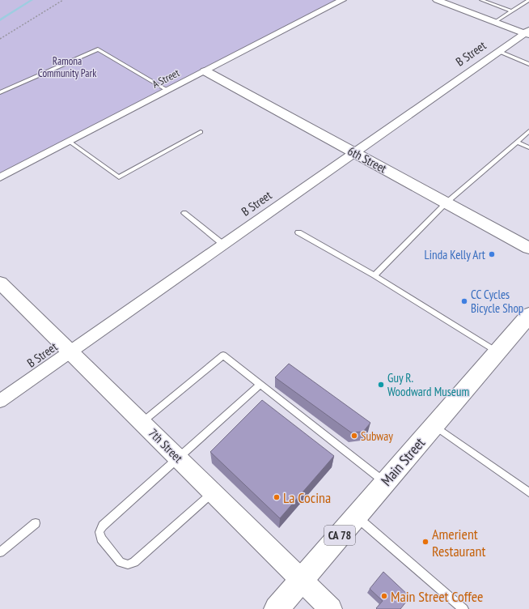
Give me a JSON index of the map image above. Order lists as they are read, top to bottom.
{
  "streets": {
    "main road": ["Main Street", "CA 78"],
    "street": [
      "B Street",
      "A Street",
      "6th Street",
      "7th Street"
    ]
  },
  "crossings": [
    ["B Street", "6th Street"],
    ["B Street", "7th Street"],
    ["A Street", "6th Street"],
    ["7th Street", "Main Street"]
  ],
  "parks": ["Ramona Community Park"],
  "places": [
    "Linda Kelly Art",
    "CC Cycles Bicycle Shop",
    "Guy R. Woodward Museum",
    "Subway",
    "La Cocina",
    "Amerient Restaurant",
    "Main Street Coffee"
  ]
}
